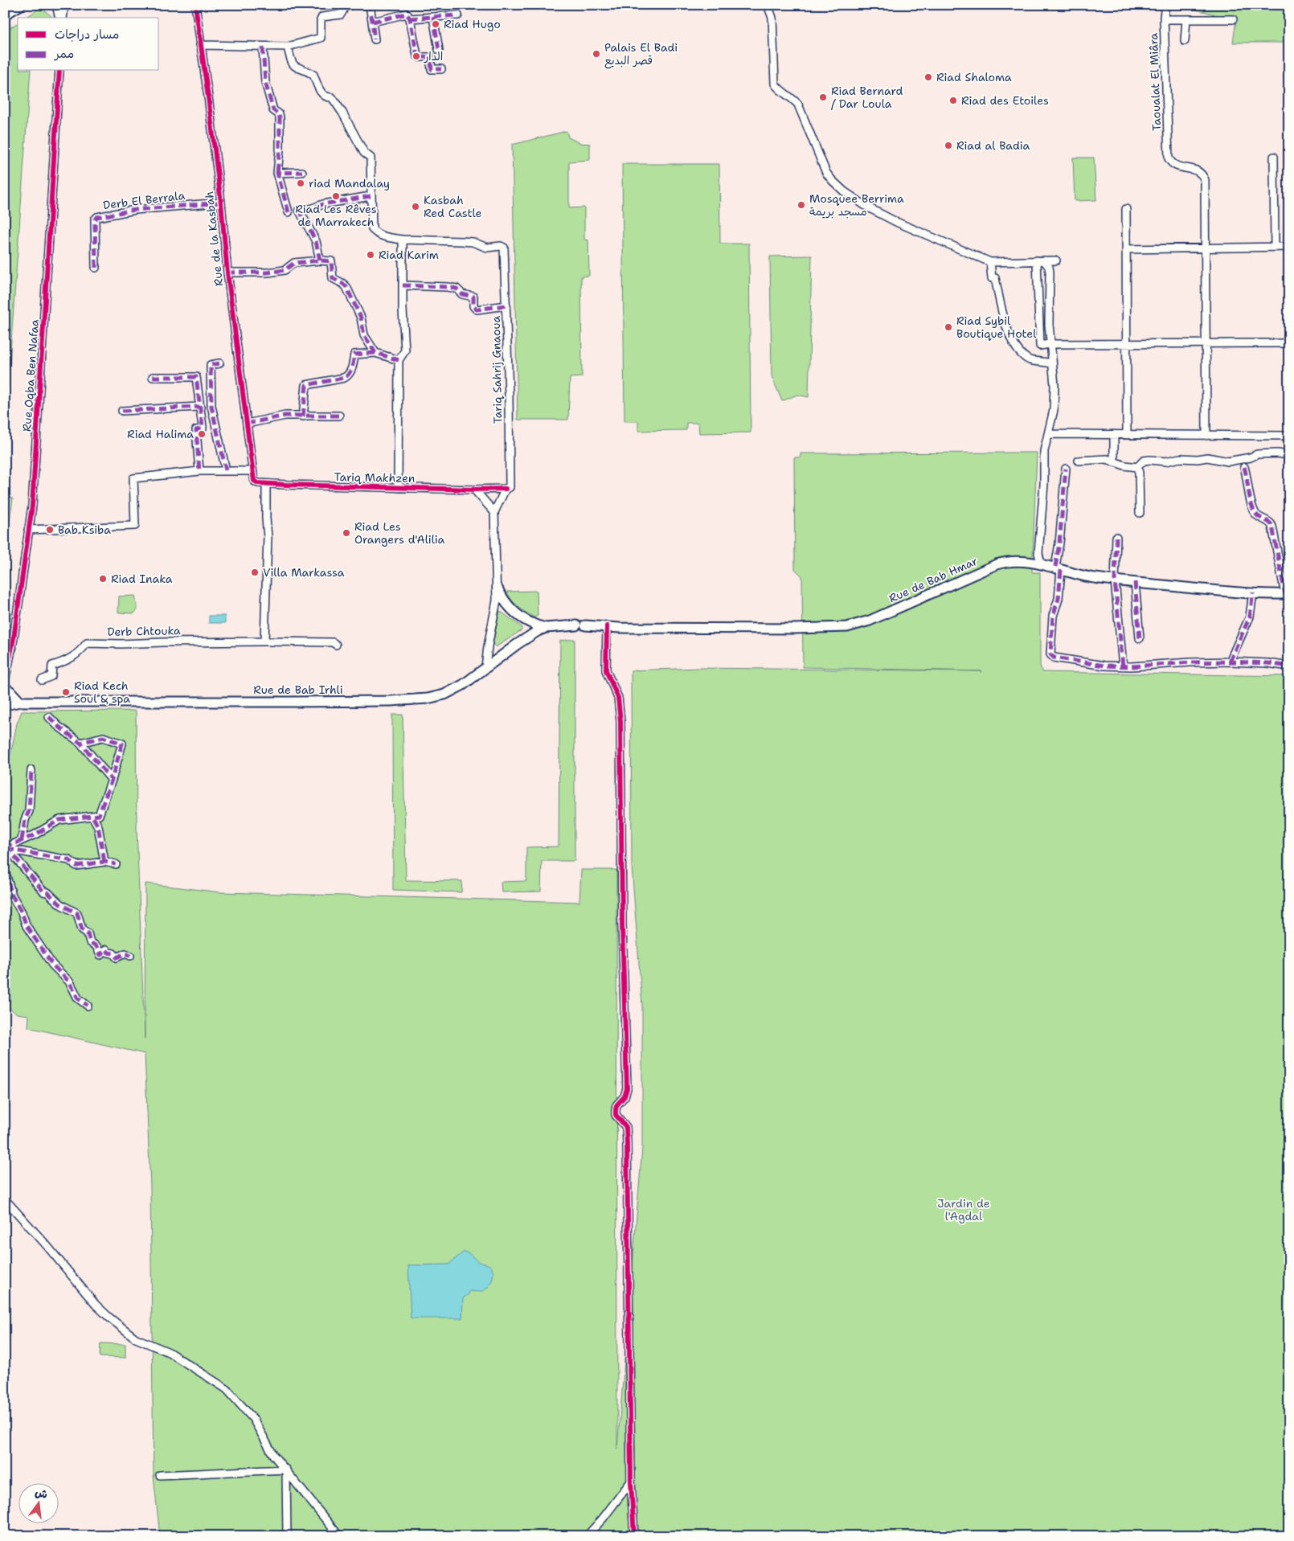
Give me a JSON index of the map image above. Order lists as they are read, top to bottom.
{
  "streets": {
    "main road": ["Rue de Bab Hmar", "Rue de Bab Irhli"],
    "street": [
      "Taoualat El Miâra",
      "Derb El Berrala",
      "Rue de la Kasbah",
      "Tariq Sahrij Gnaoua",
      "Rue Oqba Ben Nafaa",
      "Tariq Makhzen",
      "Derb Chtouka"
    ]
  },
  "crossings": [
    ["Derb El Berrala", "Rue de la Kasbah"],
    ["Tariq Sahrij Gnaoua", "Tariq Makhzen"],
    ["Rue de Bab Hmar", "Rue de Bab Irhli"]
  ],
  "parks": ["Jardin de l'Agdal"],
  "places": [
    "Riad Hugo",
    "Palais El Badi قصر البديع",
    "الدار",
    "Riad Shaloma",
    "Riad Bernard / Dar Loula",
    "Riad des Etoiles",
    "Riad al Badia",
    "riad Mandalay",
    "Riad Les Rêves de Marrakech",
    "Mosquee Berrima مسجد بريمة",
    "Kasbah Red Castle",
    "Riad Karim",
    "Riad Sybil Boutique Hotel",
    "Riad Halima",
    "Bab Ksiba",
    "Riad Les Orangers d'Alilia",
    "Villa Markassa",
    "Riad Inaka",
    "Riad Kech Soul & spa"
  ],
  "legend": ["مسار دراجات", "ممر"],
  "north": "top"
}
